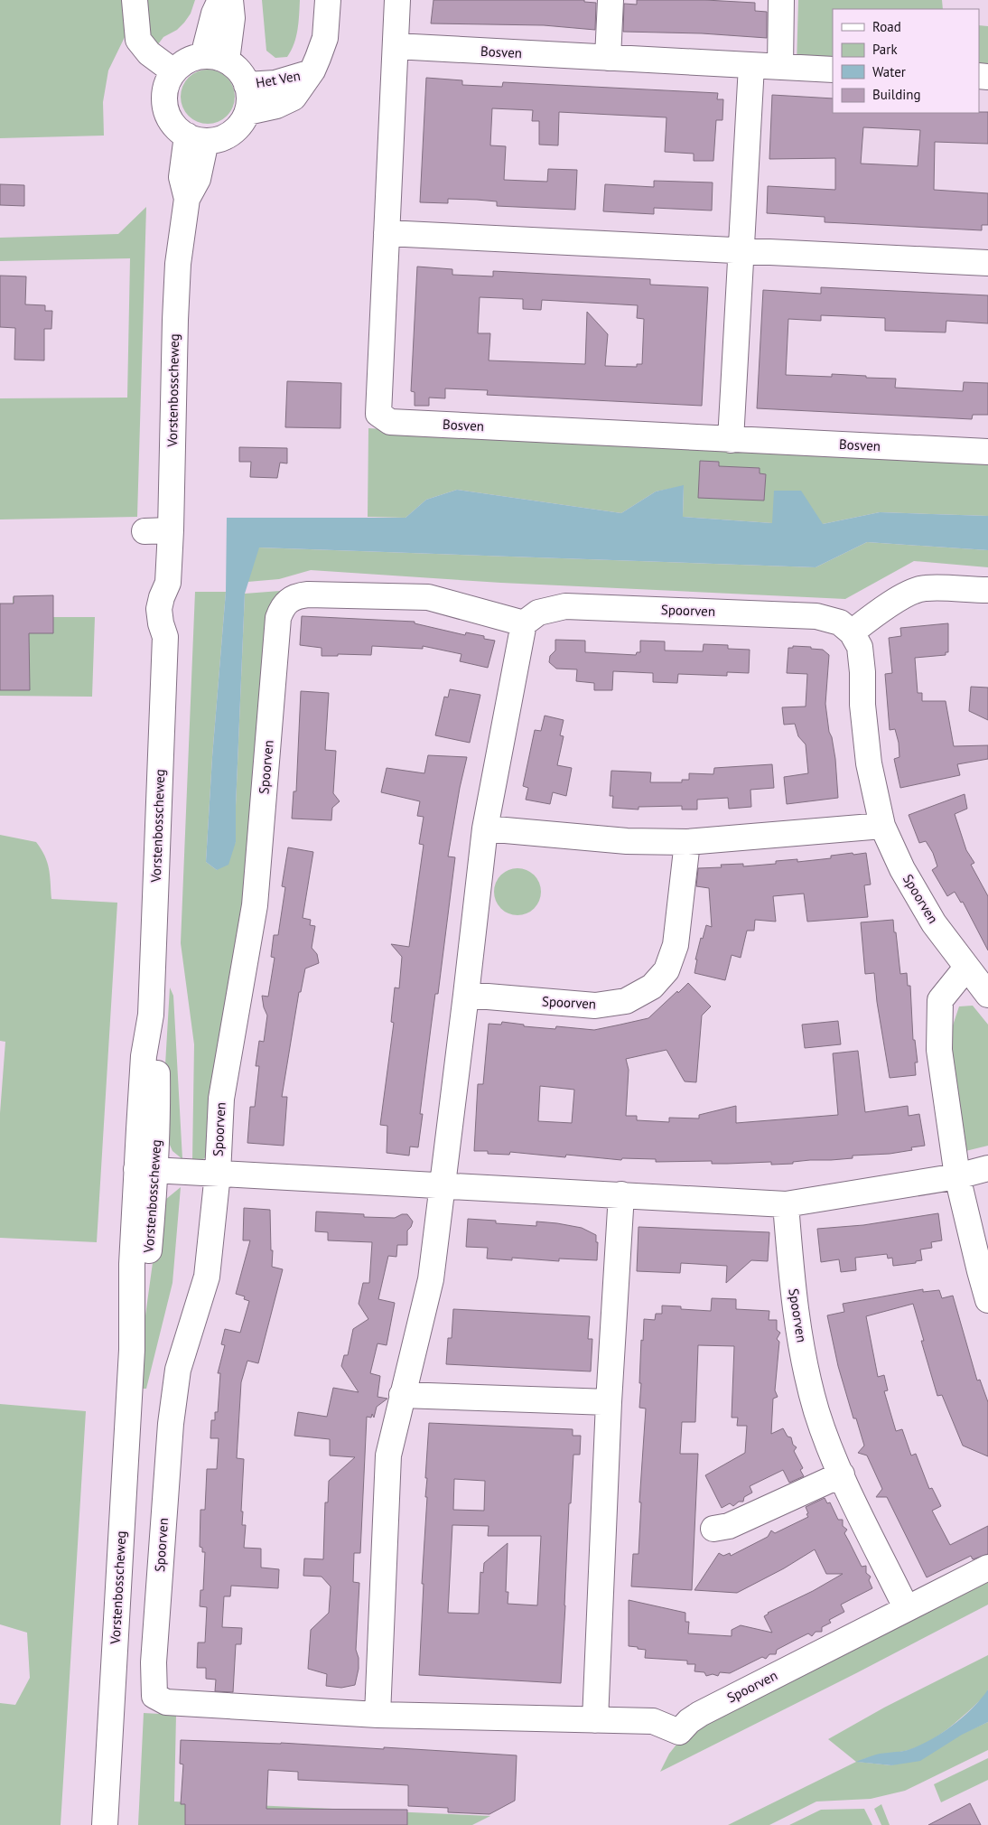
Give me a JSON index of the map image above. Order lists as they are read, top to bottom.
{
  "streets": {
    "street": [
      "Bosven",
      "Het Ven",
      "Vorstenbosscheweg",
      "Spoorven"
    ]
  },
  "crossings": [
    ["Het Ven", "Vorstenbosscheweg"],
    ["Vorstenbosscheweg", "Spoorven"]
  ],
  "legend": [
    "Road",
    "Park",
    "Water",
    "Building"
  ]
}
